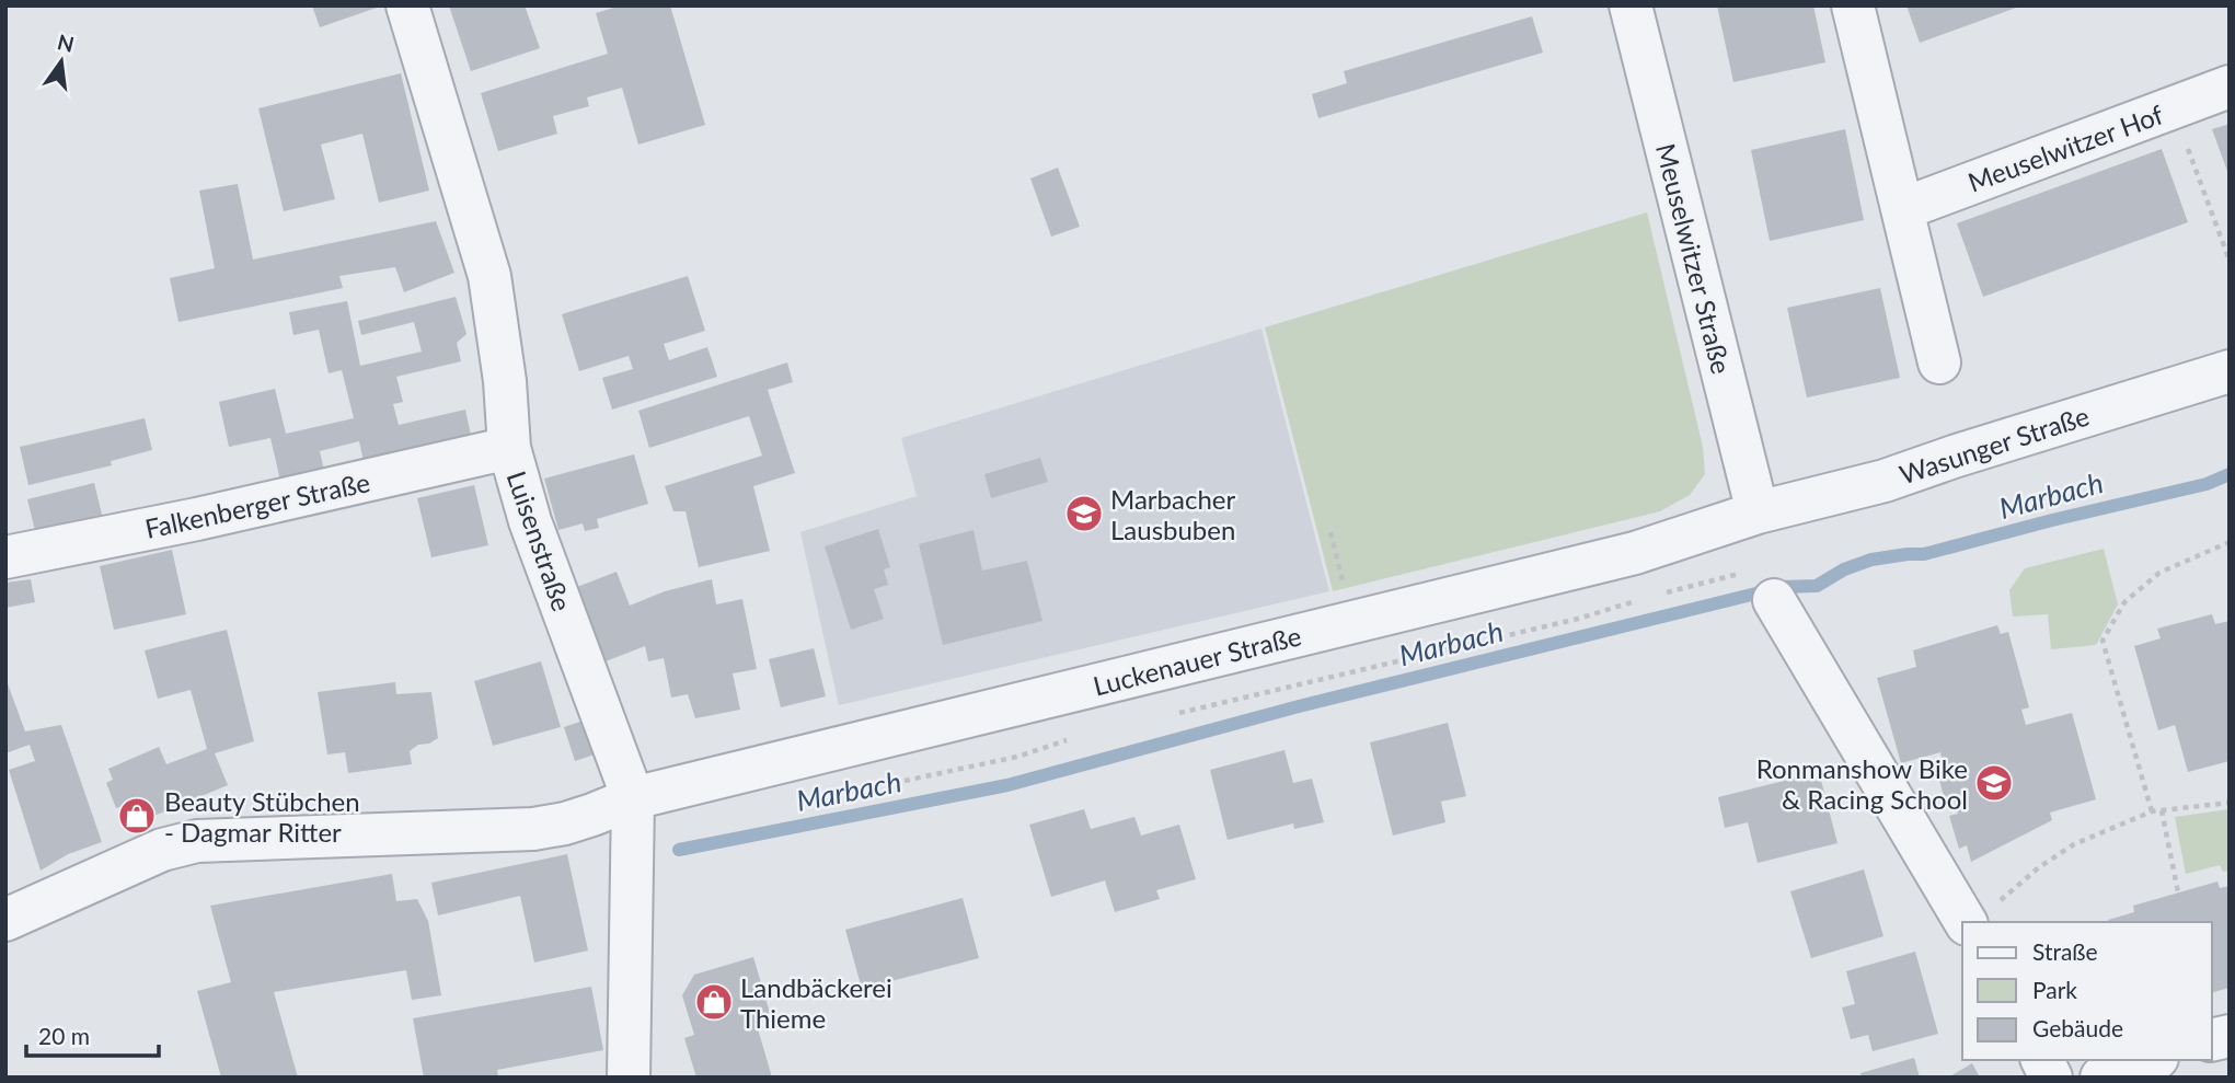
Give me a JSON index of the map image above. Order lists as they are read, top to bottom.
{
  "streets": {
    "street": [
      "Meuselwitzer Hof",
      "Meuselwitzer Straße",
      "Wasunger Straße",
      "Falkenberger Straße",
      "Luisenstraße",
      "Luckenauer Straße"
    ]
  },
  "crossings": [
    ["Meuselwitzer Straße", "Wasunger Straße"],
    ["Meuselwitzer Straße", "Luckenauer Straße"],
    ["Wasunger Straße", "Luckenauer Straße"],
    ["Falkenberger Straße", "Luisenstraße"],
    ["Luisenstraße", "Luckenauer Straße"]
  ],
  "water": ["Marbach"],
  "places": {
    "school or university": ["Marbacher Lausbuben", "Ronmanshow Bike & Racing School"],
    "shop": ["Beauty Stübchen - Dagmar Ritter", "Landbäckerei Thieme"]
  },
  "legend": ["Straße", "Park", "Gebäude"],
  "scale_bar": "20 m",
  "north": "top"
}
